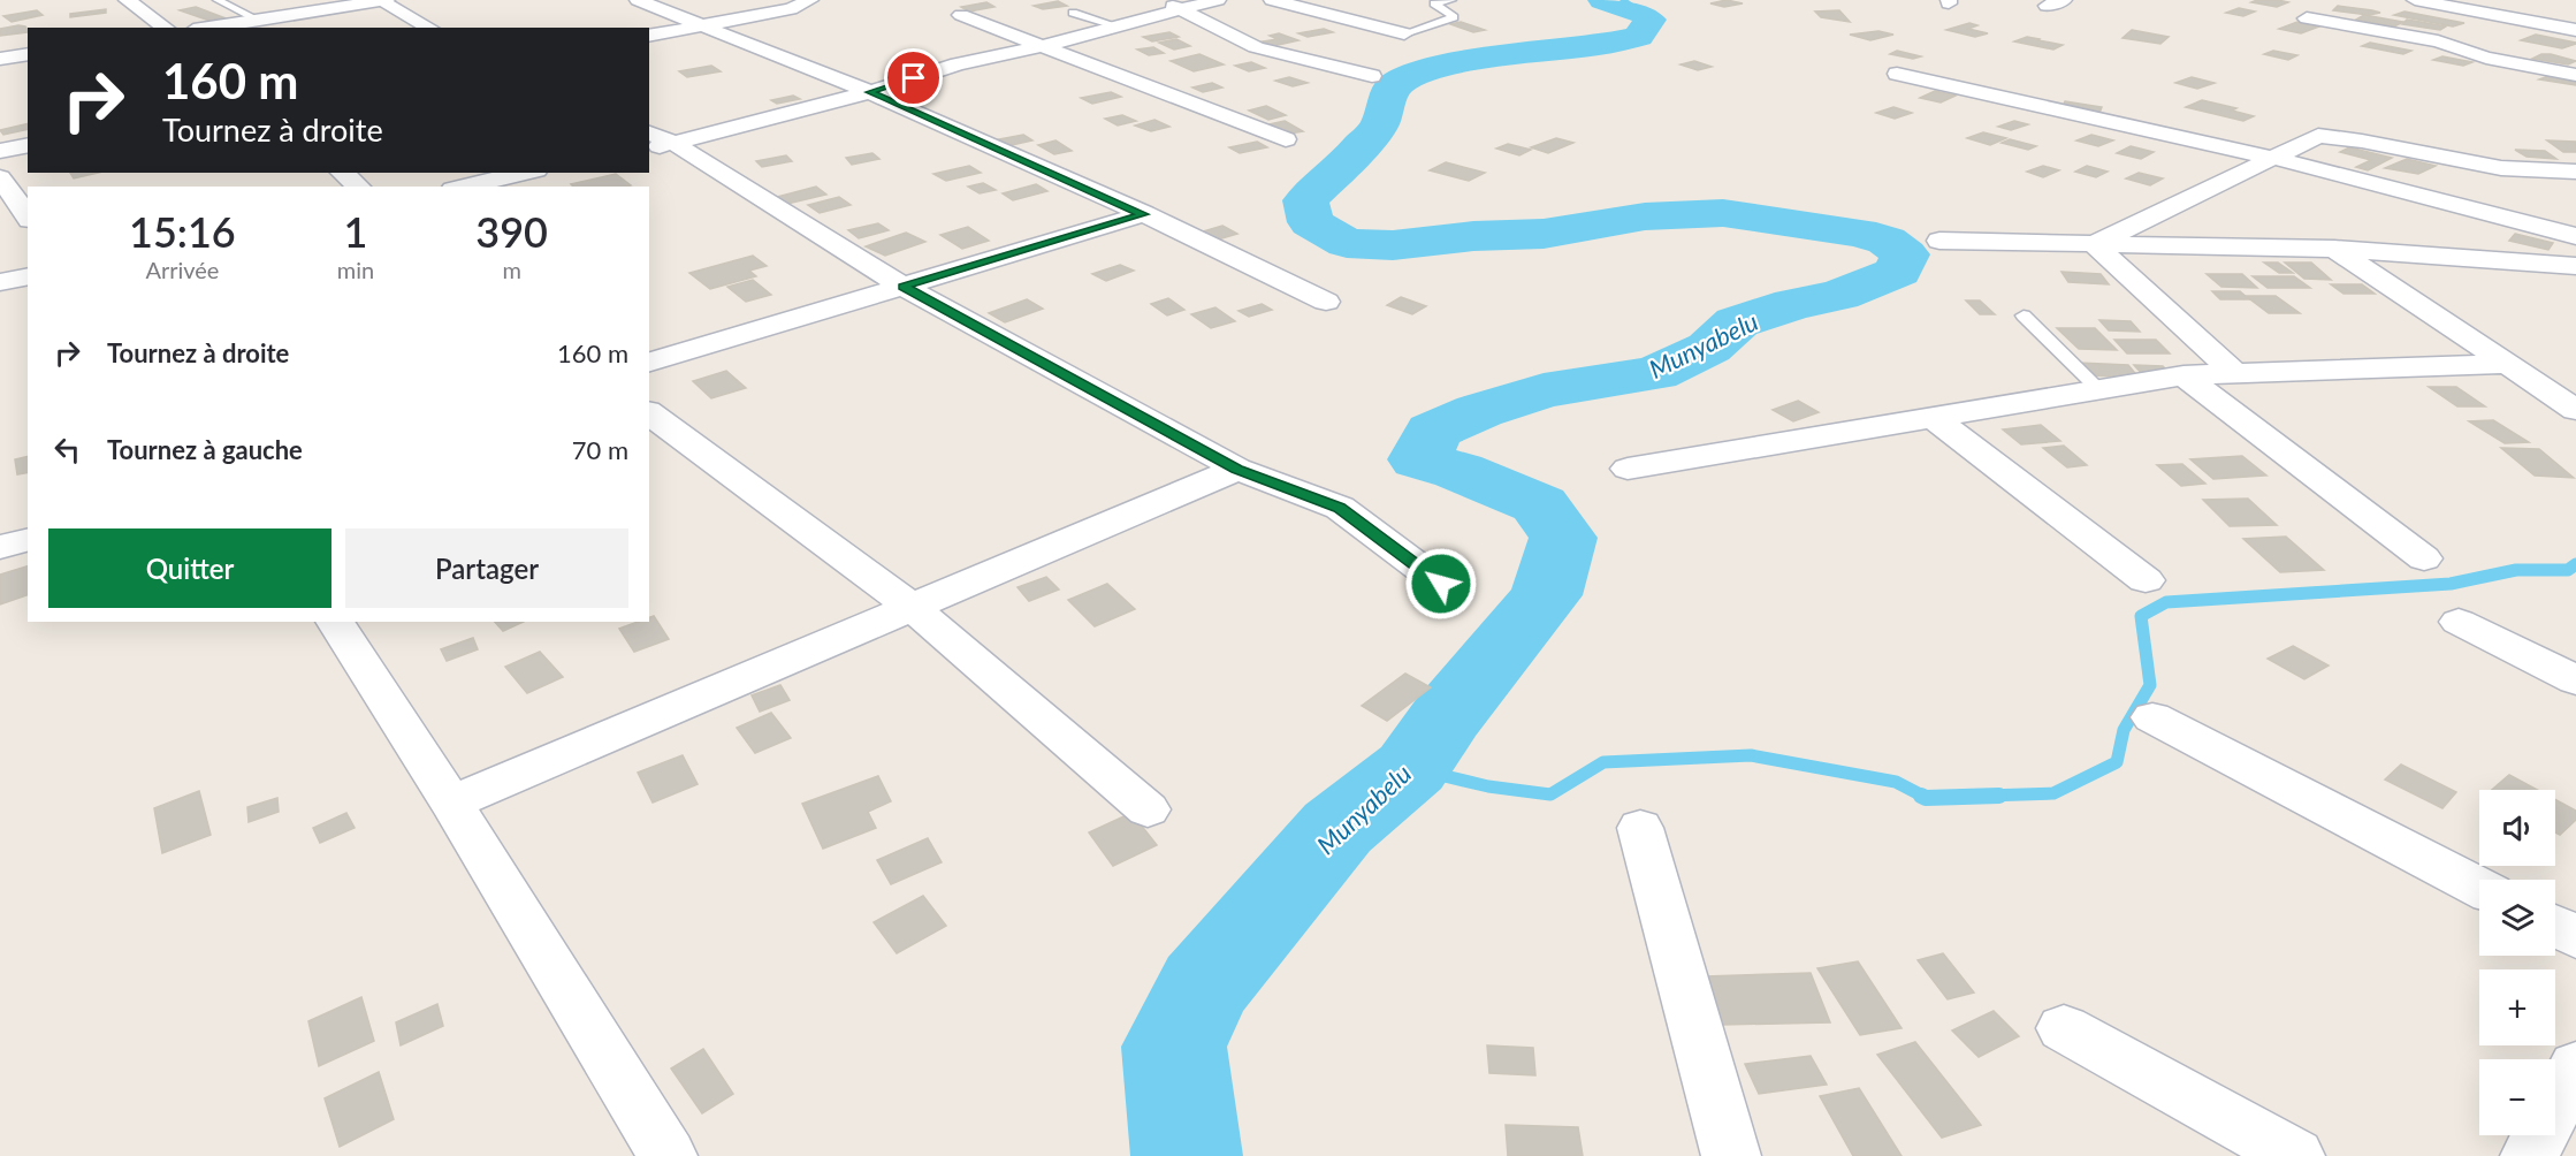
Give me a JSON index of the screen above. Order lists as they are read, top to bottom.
{
  "water": ["Munyabelu"],
  "page": {
    "turn": ["160 m", "Tournez à droite"],
    "eta": [
      "15:16",
      "Arrivée",
      "1",
      "min",
      "390",
      "m"
    ],
    "list": [
      {
        "name": "Tournez à droite",
        "value": "160 m"
      },
      {
        "name": "Tournez à gauche",
        "value": "70 m"
      }
    ],
    "buttons": ["Quitter", "Partager"],
    "map_buttons": ["+", "−"]
  }
}
